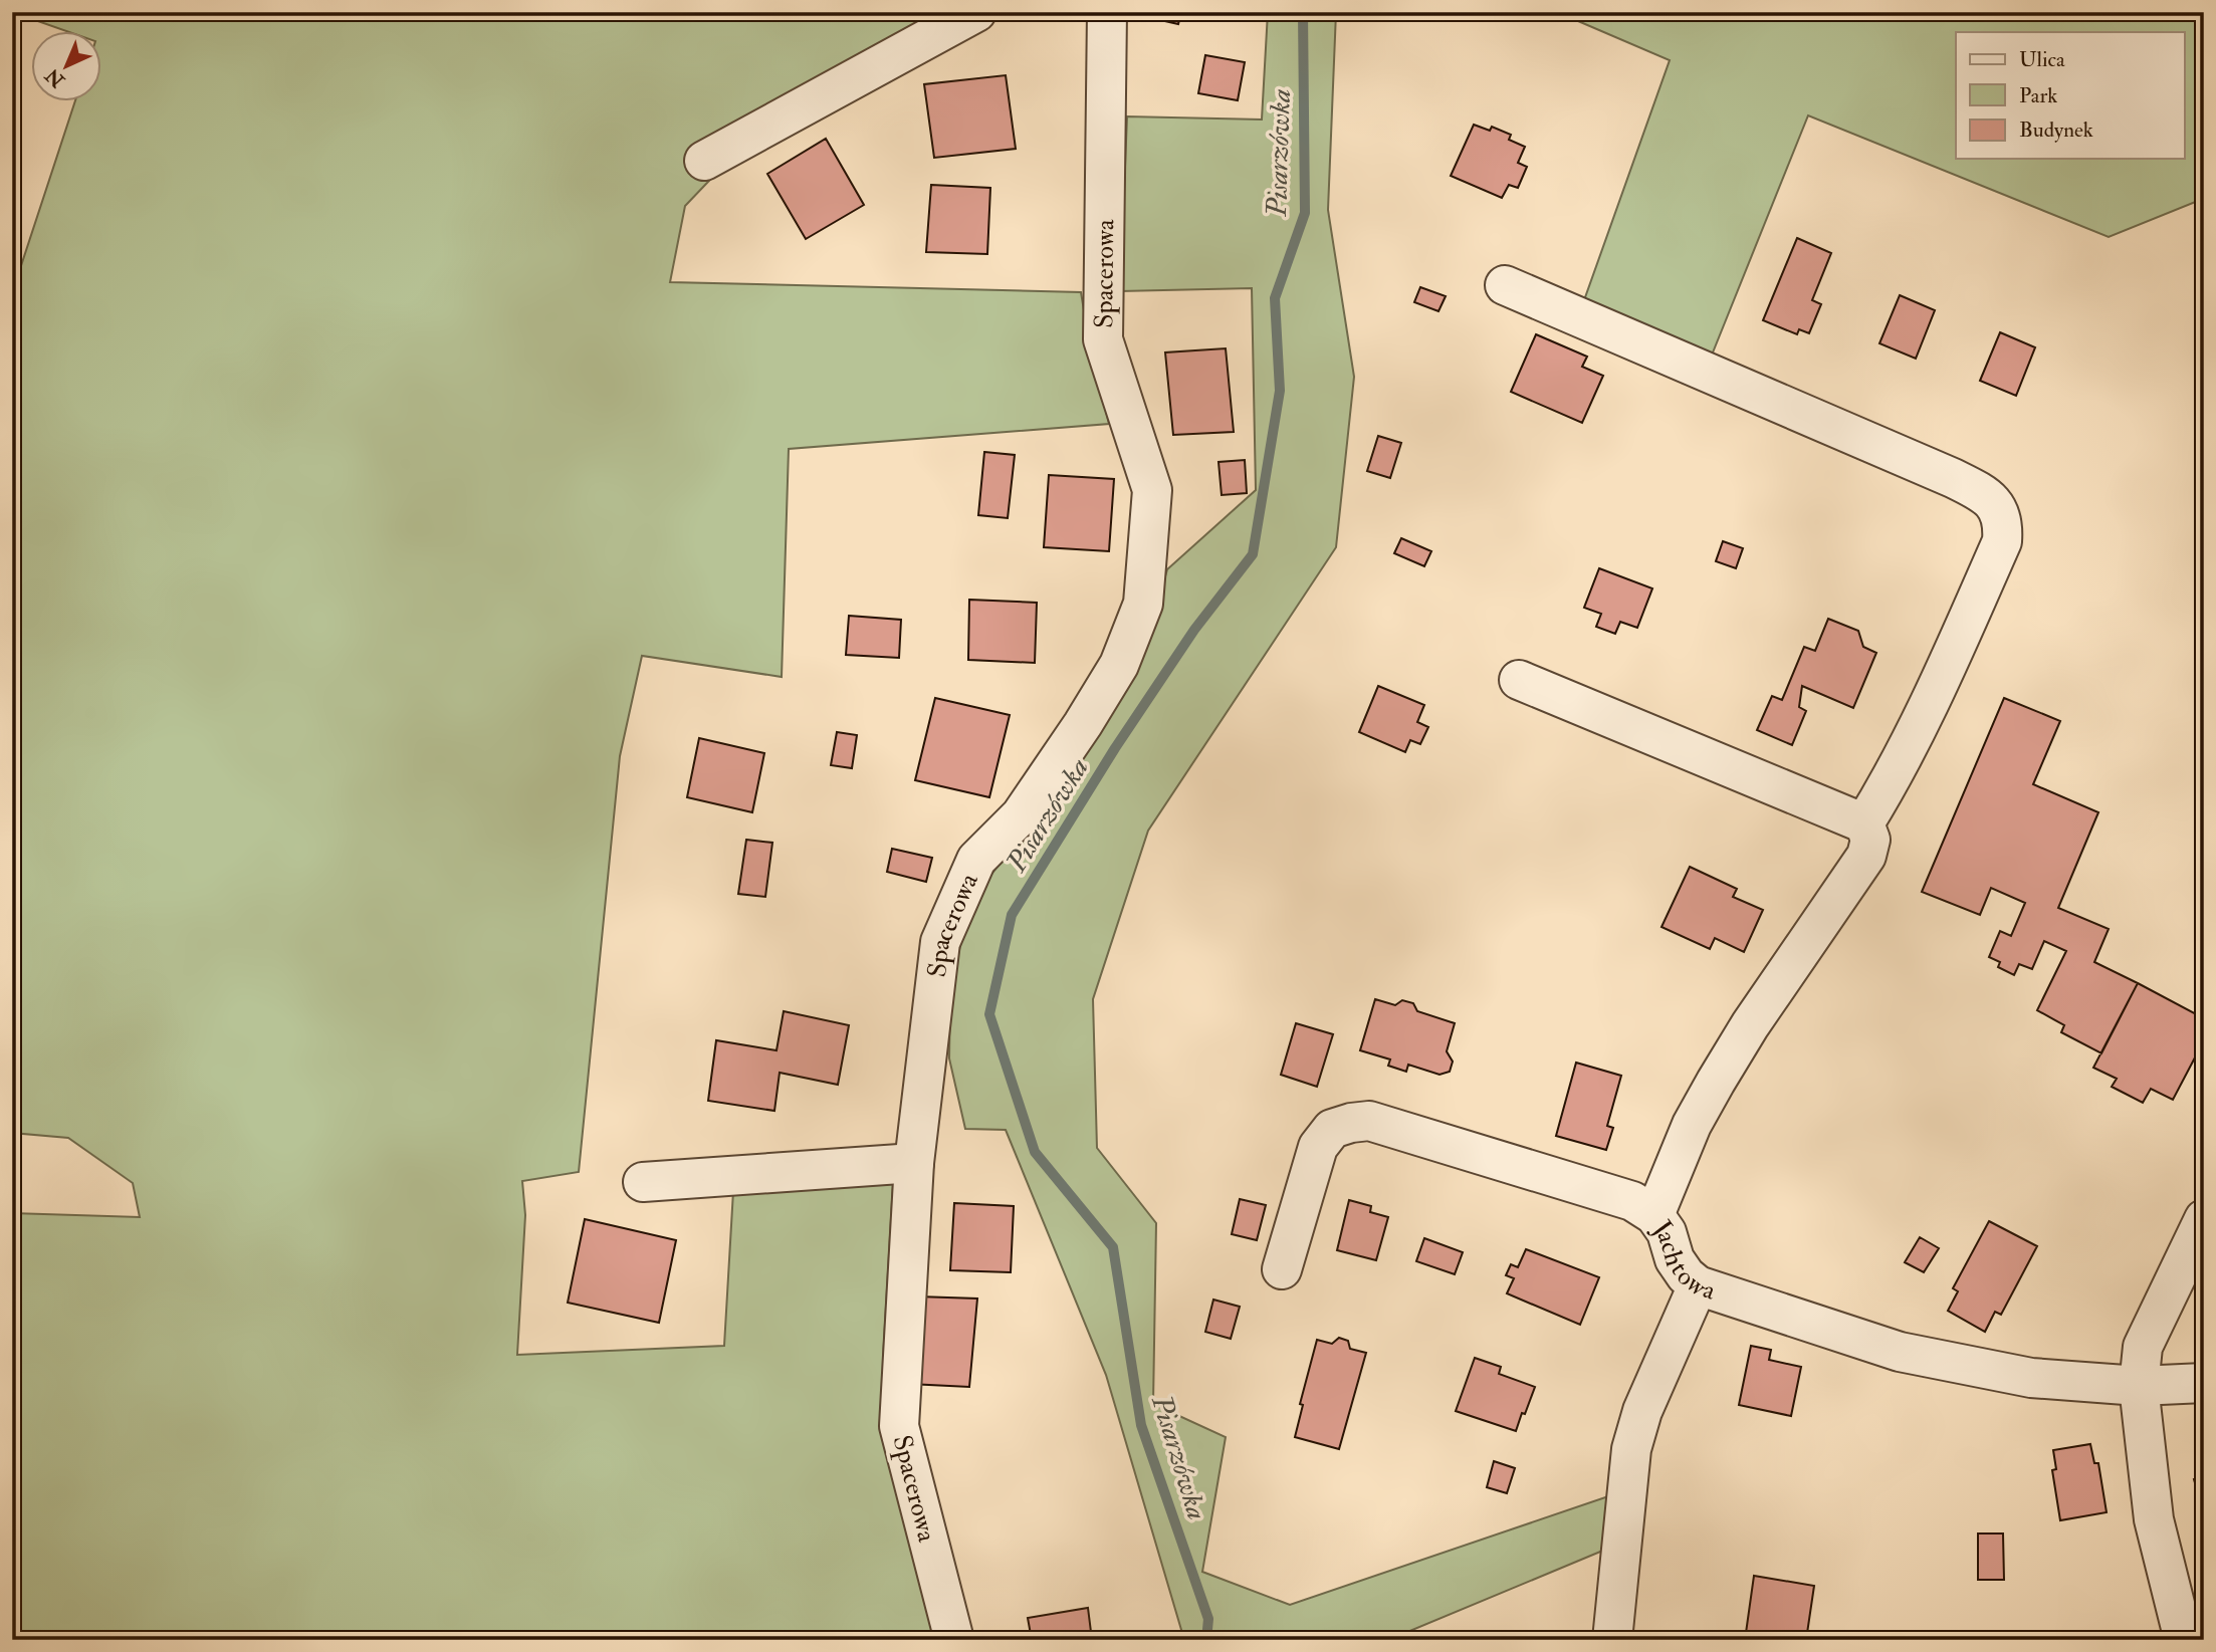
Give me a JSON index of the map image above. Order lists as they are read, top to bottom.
{
  "streets": {
    "street": ["Spacerowa", "Jachtowa"]
  },
  "water": ["Pisarzówka"],
  "legend": ["Ulica", "Park", "Budynek"],
  "north": "bottom left"
}
